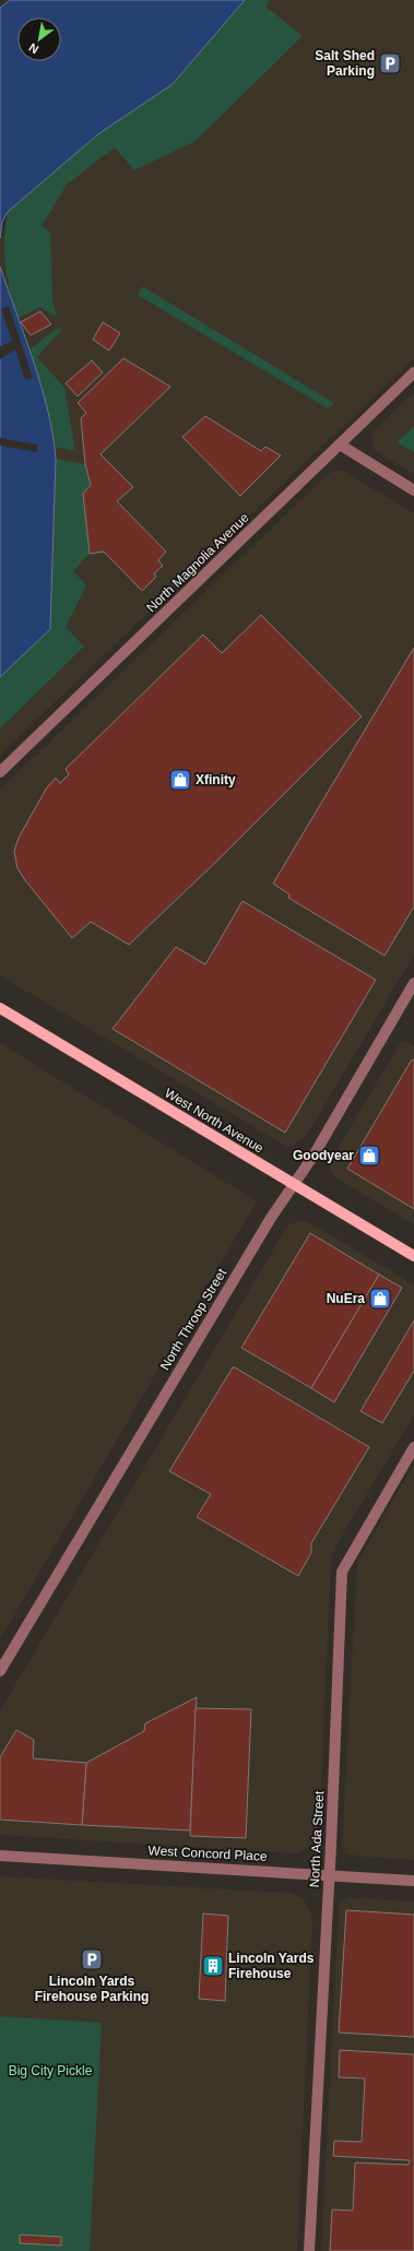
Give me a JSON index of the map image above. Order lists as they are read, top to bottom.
{
  "streets": {
    "main road": ["West North Avenue"],
    "street": [
      "North Magnolia Avenue",
      "North Throop Street",
      "North Ada Street",
      "West Concord Place"
    ]
  },
  "crossings": [
    ["West North Avenue", "North Throop Street"],
    ["North Ada Street", "West Concord Place"]
  ],
  "parks": ["Big City Pickle"],
  "places": {
    "parking": ["Salt Shed Parking", "Lincoln Yards Firehouse Parking"],
    "shop": ["Xfinity", "Goodyear", "NuEra"],
    "building": ["Lincoln Yards Firehouse"]
  },
  "north": "bottom left"
}
